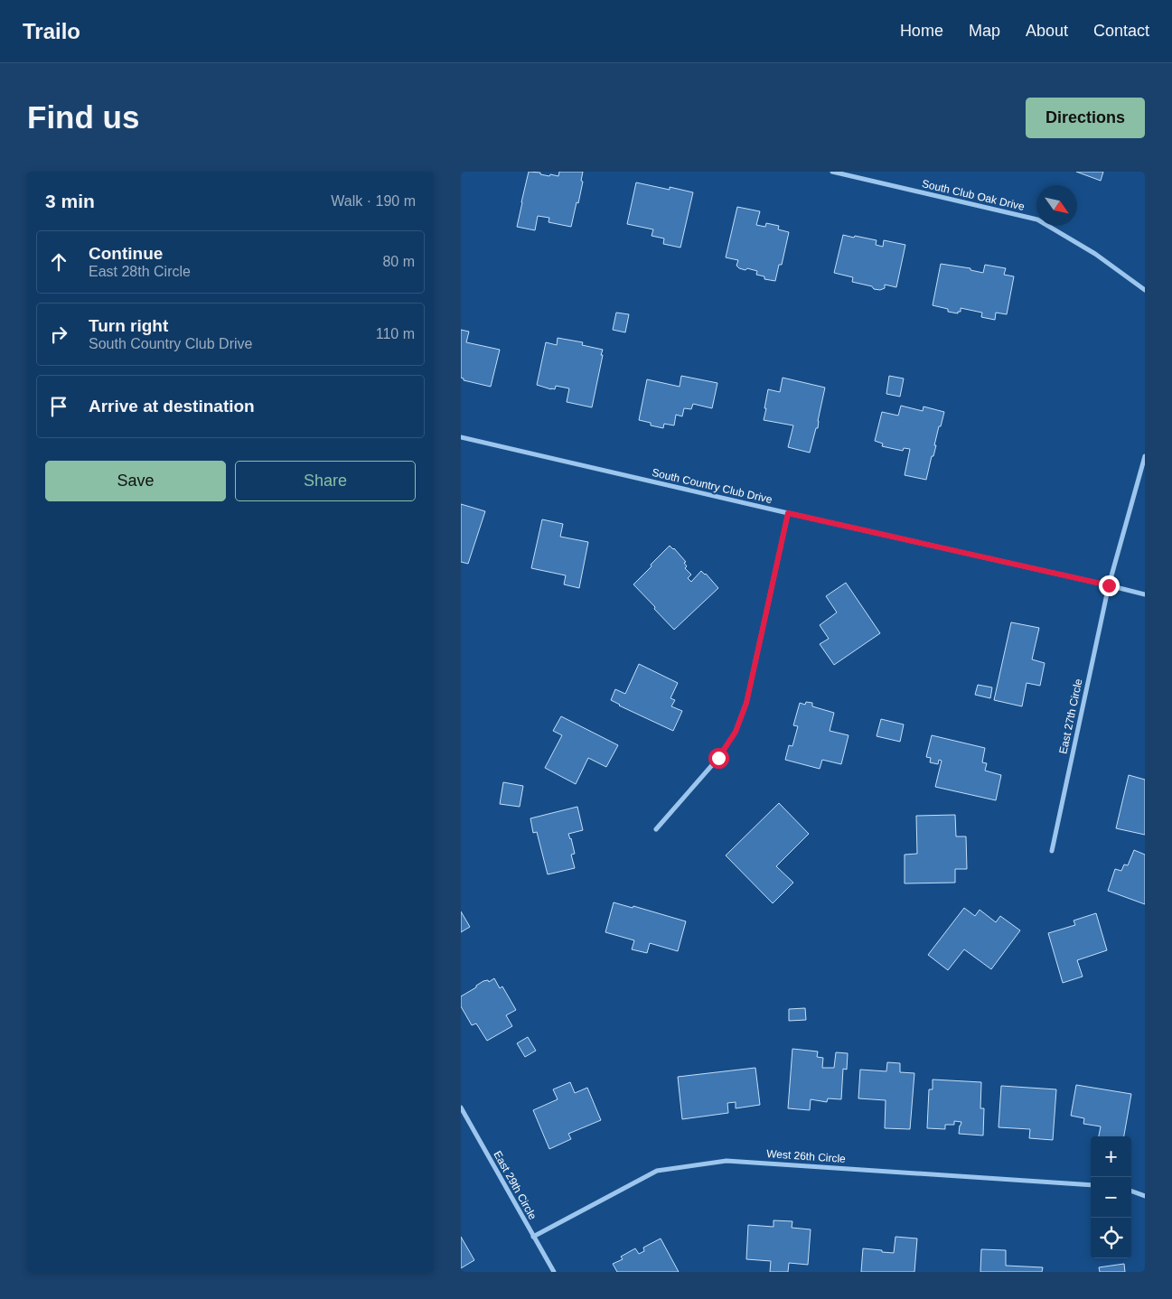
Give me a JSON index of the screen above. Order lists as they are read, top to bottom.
{
  "streets": {
    "street": [
      "South Club Oak Drive",
      "South Country Club Drive",
      "East 27th Circle",
      "West 26th Circle",
      "East 29th Circle"
    ]
  },
  "crossings": [
    ["South Country Club Drive", "East 27th Circle"],
    ["West 26th Circle", "East 29th Circle"]
  ],
  "north": "bottom right",
  "page": {
    "header": "Trailo",
    "nav": [
      "Home",
      "Map",
      "About",
      "Contact"
    ],
    "buttons": [
      "Directions",
      ["Save", "Share"]
    ],
    "title": "Find us",
    "heading": ["3 min", "Walk · 190 m"],
    "list": [
      ["Continue", "East 28th Circle", "80 m"],
      ["Turn right", "South Country Club Drive", "110 m"],
      "Arrive at destination"
    ],
    "map_buttons": ["+", "−"]
  }
}
